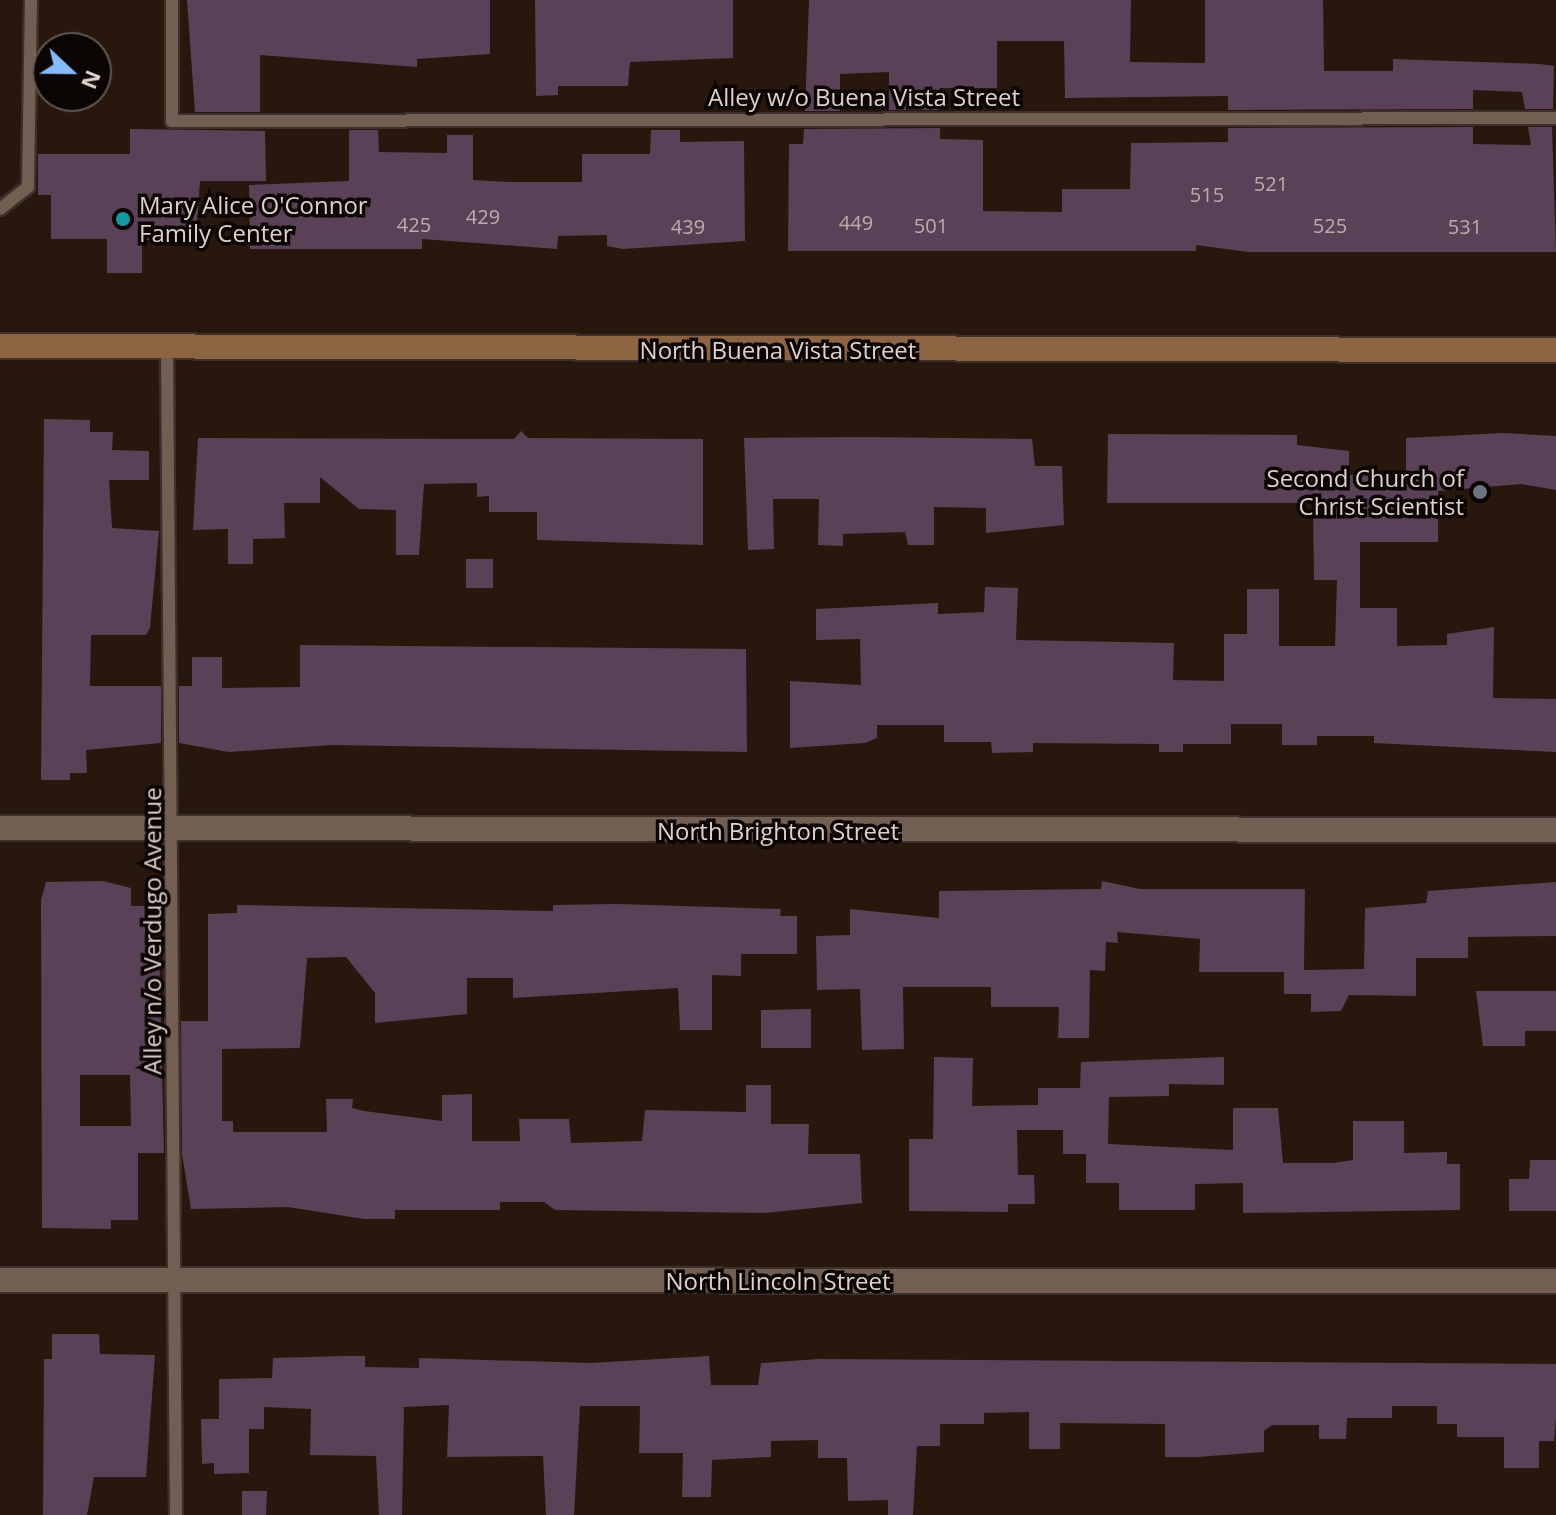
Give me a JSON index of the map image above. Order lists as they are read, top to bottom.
{
  "streets": {
    "main road": ["North Buena Vista Street"],
    "street": ["North Brighton Street", "North Lincoln Street"],
    "lane": ["Alley w/o Buena Vista Street", "Alley n/o Verdugo Avenue"]
  },
  "crossings": [
    ["North Buena Vista Street", "Alley n/o Verdugo Avenue"],
    ["North Brighton Street", "Alley n/o Verdugo Avenue"],
    ["Alley n/o Verdugo Avenue", "North Lincoln Street"]
  ],
  "places": ["Mary Alice O'Connor Family Center", "Second Church of Christ Scientist"],
  "house_numbers": [
    "521",
    "515",
    "429",
    "449",
    "425",
    "501",
    "525",
    "439",
    "531"
  ],
  "north": "right"
}
